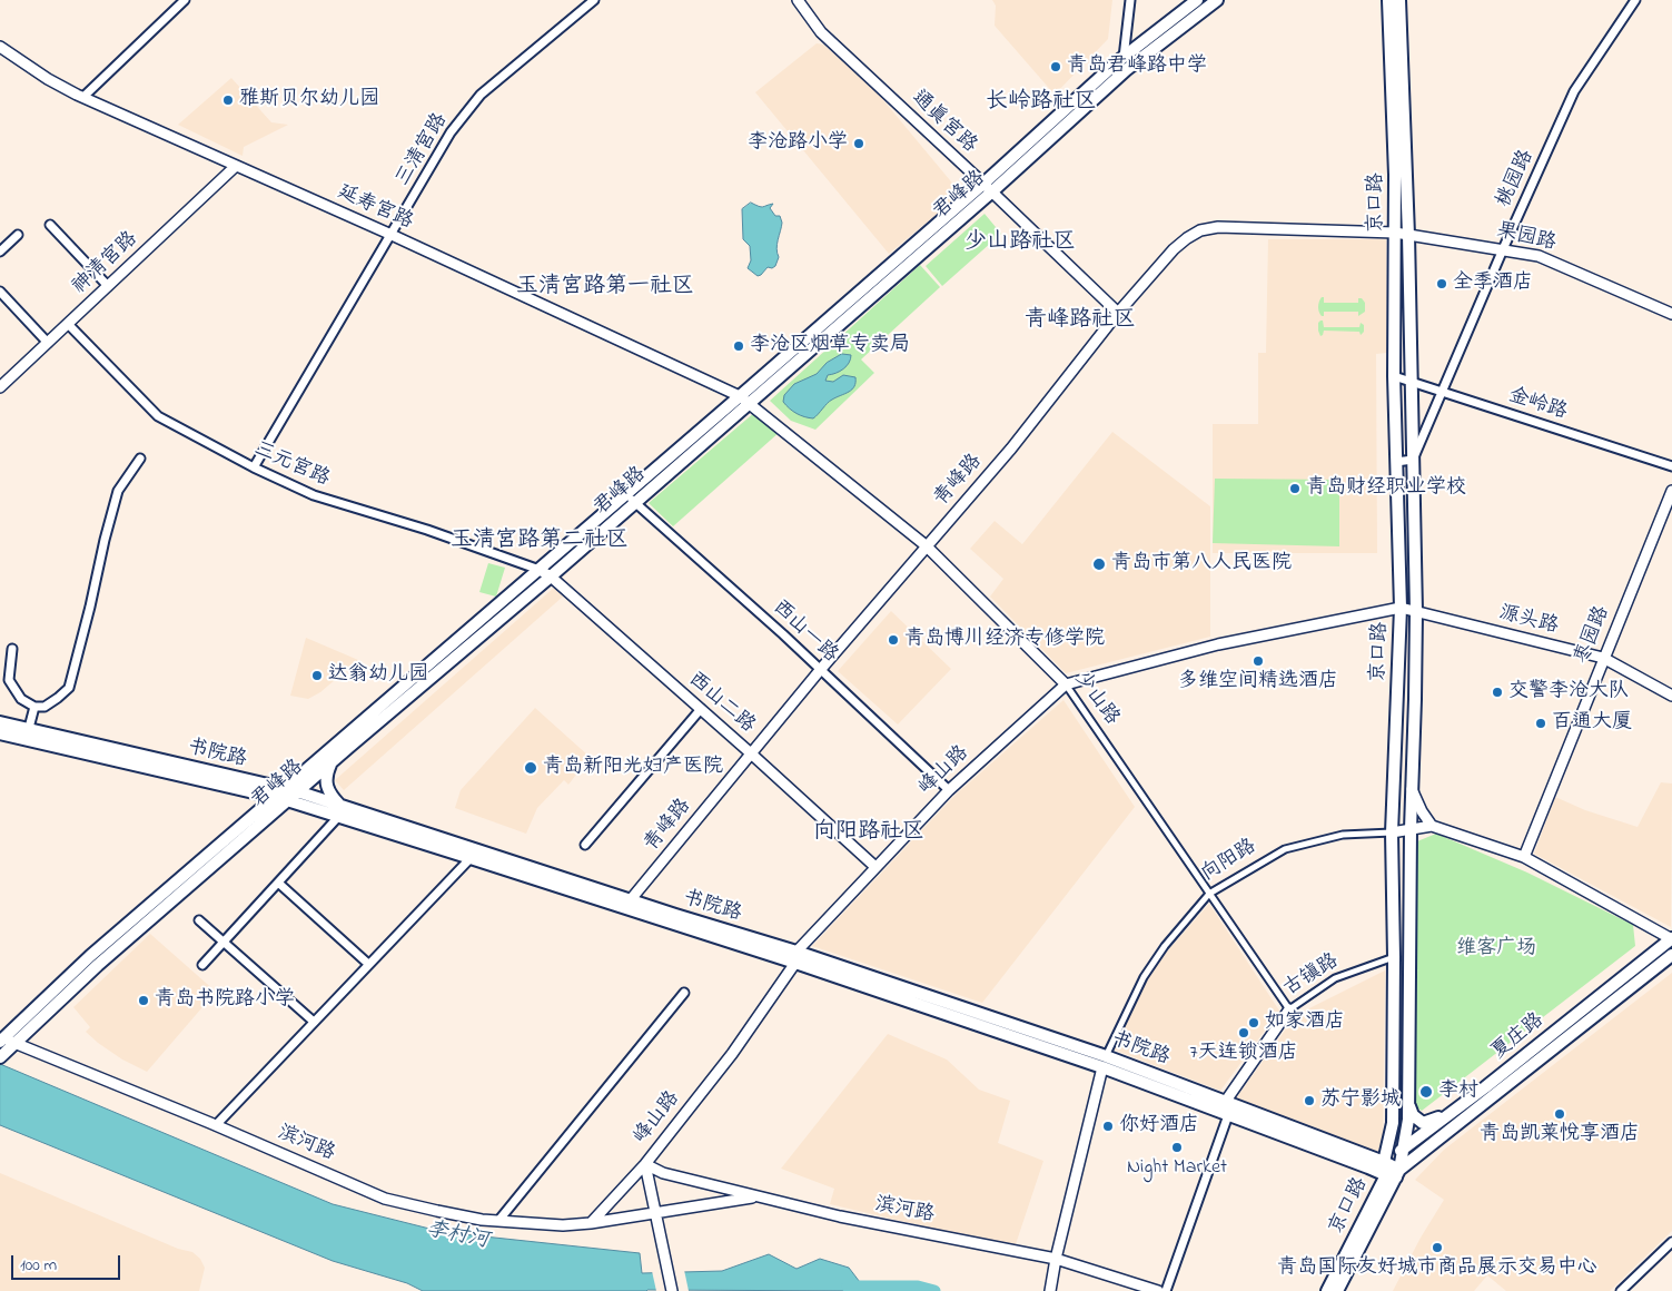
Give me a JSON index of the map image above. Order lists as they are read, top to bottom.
{
  "streets": {
    "main road": [
      "君峰路",
      "京口路",
      "书院路",
      "夏庄路"
    ],
    "street": [
      "通真宫路",
      "三清宫路",
      "桃园路",
      "延寿宫路",
      "果园路",
      "神清宫路",
      "金岭路",
      "三元宫路",
      "青峰路",
      "源头路",
      "西山一路",
      "枣园路",
      "少山路",
      "西山二路",
      "峰山路",
      "向阳路",
      "古镇路",
      "滨河路"
    ]
  },
  "crossings": [
    ["通真宫路", "君峰路"],
    ["通真宫路", "青峰路"],
    ["三清宫路", "延寿宫路"],
    ["三清宫路", "三元宫路"],
    ["桃园路", "京口路"],
    ["桃园路", "果园路"],
    ["桃园路", "金岭路"],
    ["君峰路", "延寿宫路"],
    ["君峰路", "三元宫路"],
    ["君峰路", "西山一路"],
    ["君峰路", "少山路"],
    ["君峰路", "西山二路"],
    ["君峰路", "书院路"],
    ["君峰路", "滨河路"],
    ["京口路", "果园路"],
    ["京口路", "金岭路"],
    ["京口路", "青峰路"],
    ["京口路", "源头路"],
    ["京口路", "书院路"],
    ["京口路", "峰山路"],
    ["京口路", "向阳路"],
    ["京口路", "古镇路"],
    ["京口路", "夏庄路"],
    ["延寿宫路", "神清宫路"],
    ["延寿宫路", "少山路"],
    ["果园路", "青峰路"],
    ["神清宫路", "三元宫路"],
    ["三元宫路", "西山二路"],
    ["青峰路", "西山一路"],
    ["青峰路", "少山路"],
    ["青峰路", "西山二路"],
    ["青峰路", "书院路"],
    ["源头路", "枣园路"],
    ["源头路", "峰山路"],
    ["西山一路", "峰山路"],
    ["枣园路", "向阳路"],
    ["少山路", "峰山路"],
    ["少山路", "向阳路"],
    ["少山路", "古镇路"],
    ["西山二路", "峰山路"],
    ["书院路", "峰山路"],
    ["书院路", "向阳路"],
    ["书院路", "古镇路"],
    ["书院路", "夏庄路"],
    ["峰山路", "滨河路"],
    ["向阳路", "夏庄路"],
    ["向阳路", "滨河路"]
  ],
  "districts": [
    "长岭路社区",
    "少山路社区",
    "玉清宫路第一社区",
    "青峰路社区",
    "玉清宫路第二社区",
    "向阳路社区"
  ],
  "water": ["李村河"],
  "parks": ["维客广场"],
  "places": [
    "青岛君峰路中学",
    "雅斯贝尔幼儿园",
    "李沧路小学",
    "全季酒店",
    "李沧区烟草专卖局",
    "青岛财经职业学校",
    "青岛市第八人民医院",
    "青岛博川经济专修学院",
    "多维空间精选酒店",
    "达翁幼儿园",
    "交警李沧大队",
    "百通大厦",
    "青岛新阳光妇产医院",
    "青岛书院路小学",
    "如家酒店",
    "7天连锁酒店",
    "李村",
    "苏宁影城",
    "青岛凯莱悦享酒店",
    "你好酒店",
    "Night Market",
    "青岛国际友好城市商品展示交易中心"
  ],
  "scale_bar": "100 m"
}
